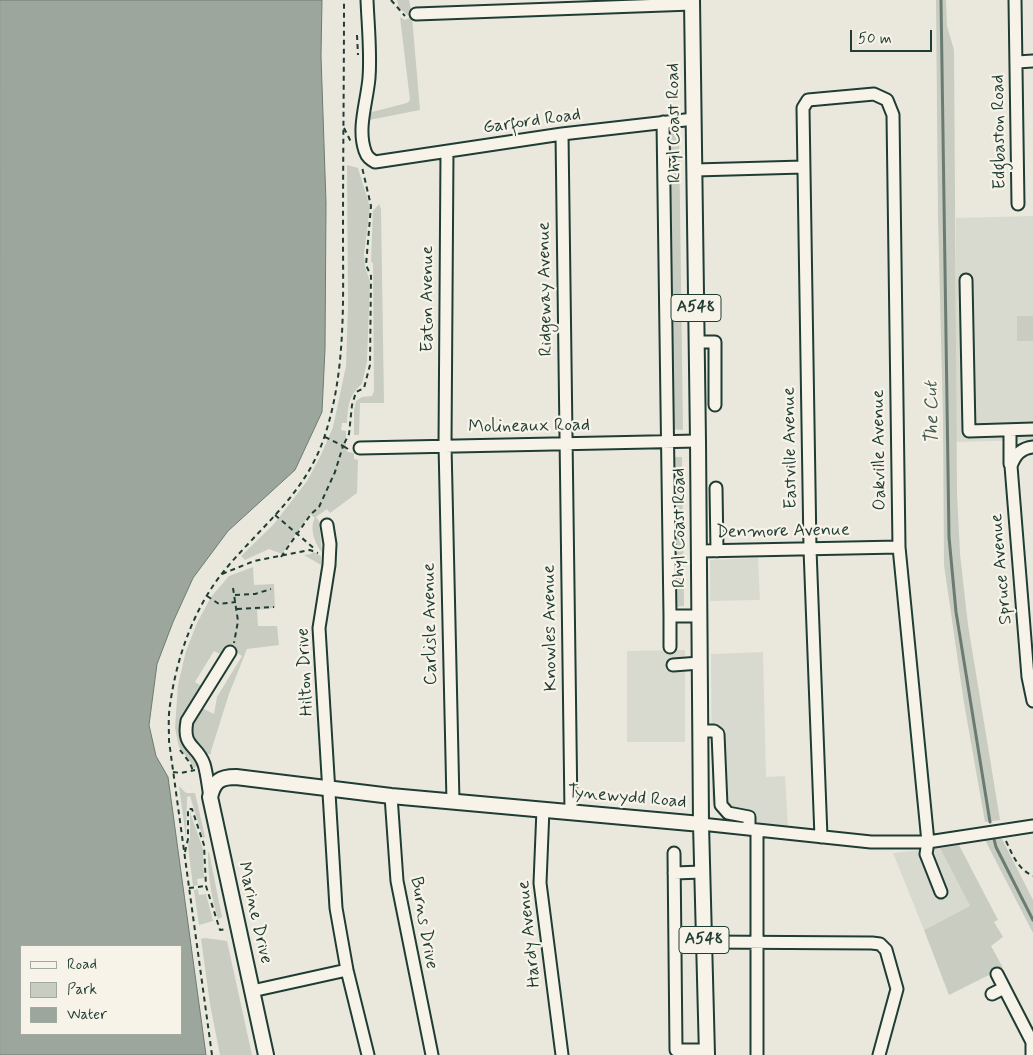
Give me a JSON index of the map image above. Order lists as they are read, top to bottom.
{
  "streets": {
    "main road": [
      "Rhyl Coast Road",
      "A548",
      "Tynewydd Road",
      "Marine Drive"
    ],
    "street": [
      "Garford Road",
      "Edgbaston Road",
      "Ridgeway Avenue",
      "Eaton Avenue",
      "Molineaux Road",
      "Eastville Avenue",
      "Oakville Avenue",
      "Denmore Avenue",
      "Spruce Avenue",
      "Carlisle Avenue",
      "Knowles Avenue",
      "Hilton Drive",
      "Burns Drive",
      "Hardy Avenue"
    ]
  },
  "crossings": [
    ["Garford Road", "Rhyl Coast Road"],
    ["Garford Road", "Ridgeway Avenue"],
    ["Garford Road", "Eaton Avenue"],
    ["Rhyl Coast Road", "Molineaux Road"],
    ["Rhyl Coast Road", "Denmore Avenue"],
    ["Rhyl Coast Road", "Tynewydd Road"],
    ["Ridgeway Avenue", "Molineaux Road"],
    ["Ridgeway Avenue", "Knowles Avenue"],
    ["Eaton Avenue", "Molineaux Road"],
    ["Eaton Avenue", "Carlisle Avenue"],
    ["Molineaux Road", "Carlisle Avenue"],
    ["Molineaux Road", "Knowles Avenue"],
    ["Eastville Avenue", "Oakville Avenue"],
    ["Eastville Avenue", "Denmore Avenue"],
    ["Eastville Avenue", "Tynewydd Road"],
    ["Oakville Avenue", "Denmore Avenue"],
    ["Oakville Avenue", "Tynewydd Road"],
    ["Carlisle Avenue", "Tynewydd Road"],
    ["Knowles Avenue", "Tynewydd Road"],
    ["Hilton Drive", "Tynewydd Road"],
    ["Tynewydd Road", "Marine Drive"],
    ["Tynewydd Road", "Burns Drive"],
    ["Tynewydd Road", "Hardy Avenue"]
  ],
  "water": ["The Cut"],
  "legend": ["Road", "Park", "Water"],
  "scale_bar": "50 m"
}
